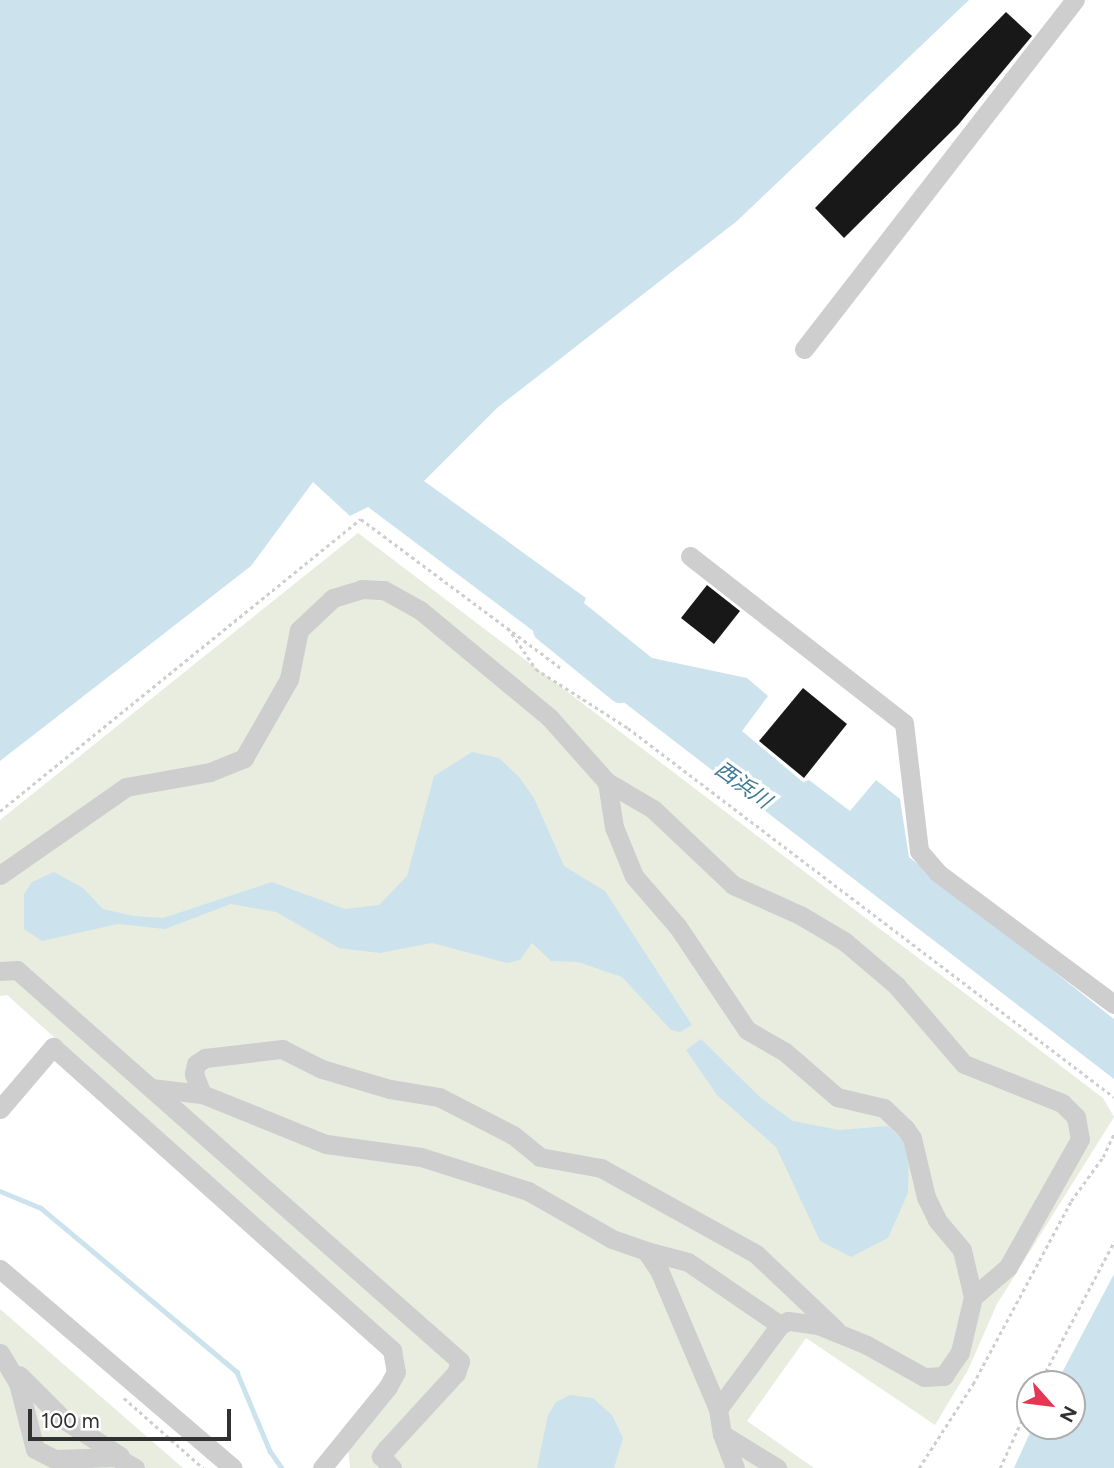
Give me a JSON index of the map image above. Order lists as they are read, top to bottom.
{
  "water": ["西浜川"],
  "scale_bar": "100 m",
  "north": "bottom right"
}
